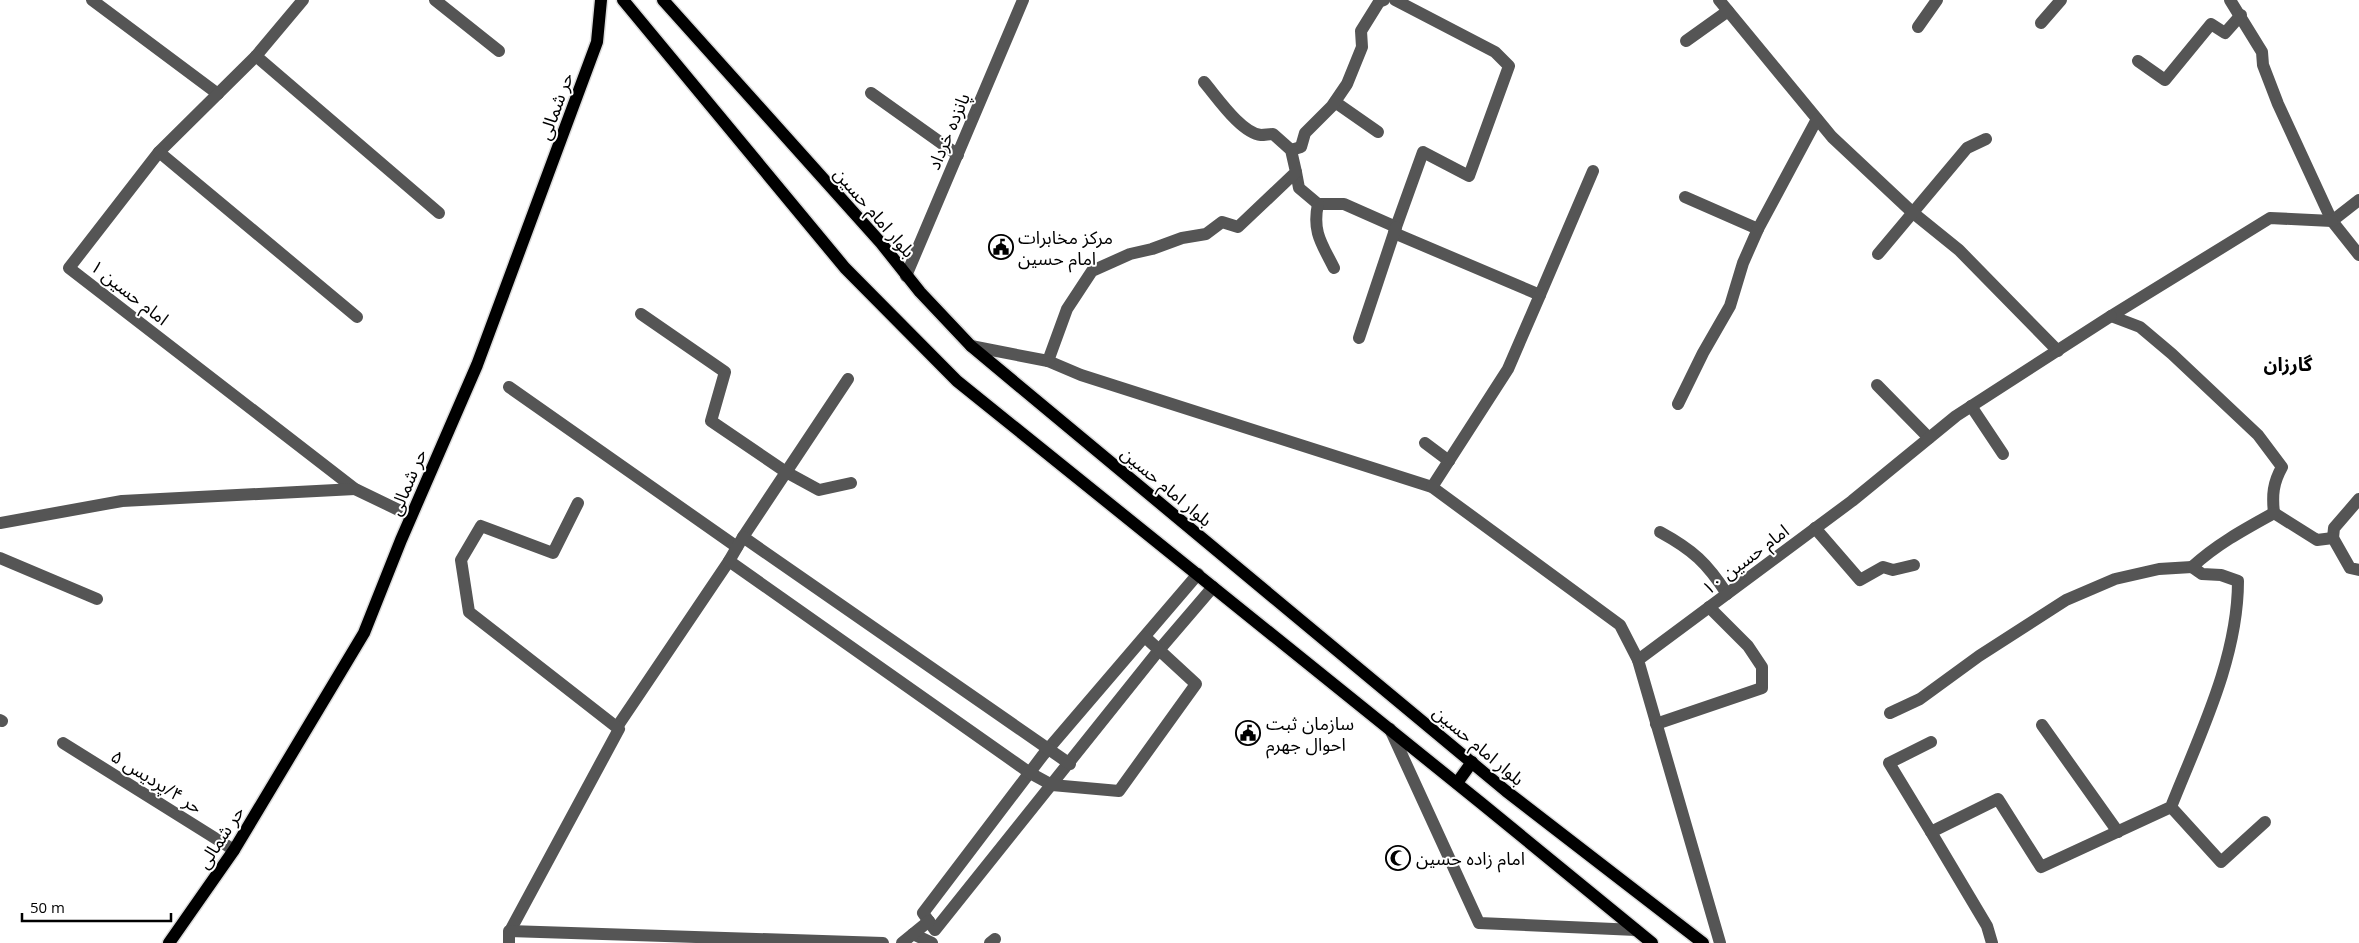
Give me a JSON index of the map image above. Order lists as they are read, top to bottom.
{
  "streets": {
    "main road": ["حر شمالی", "بلوار امام حسین"],
    "street": [
      "پانزده خرداد",
      "امام حسین ۱",
      "امام حسین ۱۰",
      "حر ۴/پردیس ۵"
    ]
  },
  "crossings": [
    ["حر شمالی", "حر ۴/پردیس ۵"],
    ["پانزده خرداد", "بلوار امام حسین"]
  ],
  "districts": ["گارزان"],
  "places": {
    "public building": ["مرکز مخابرات امام حسین", "سازمان ثبت احوال جهرم"],
    "mosque": ["امام زاده حسین"]
  },
  "scale_bar": "50 m"
}
